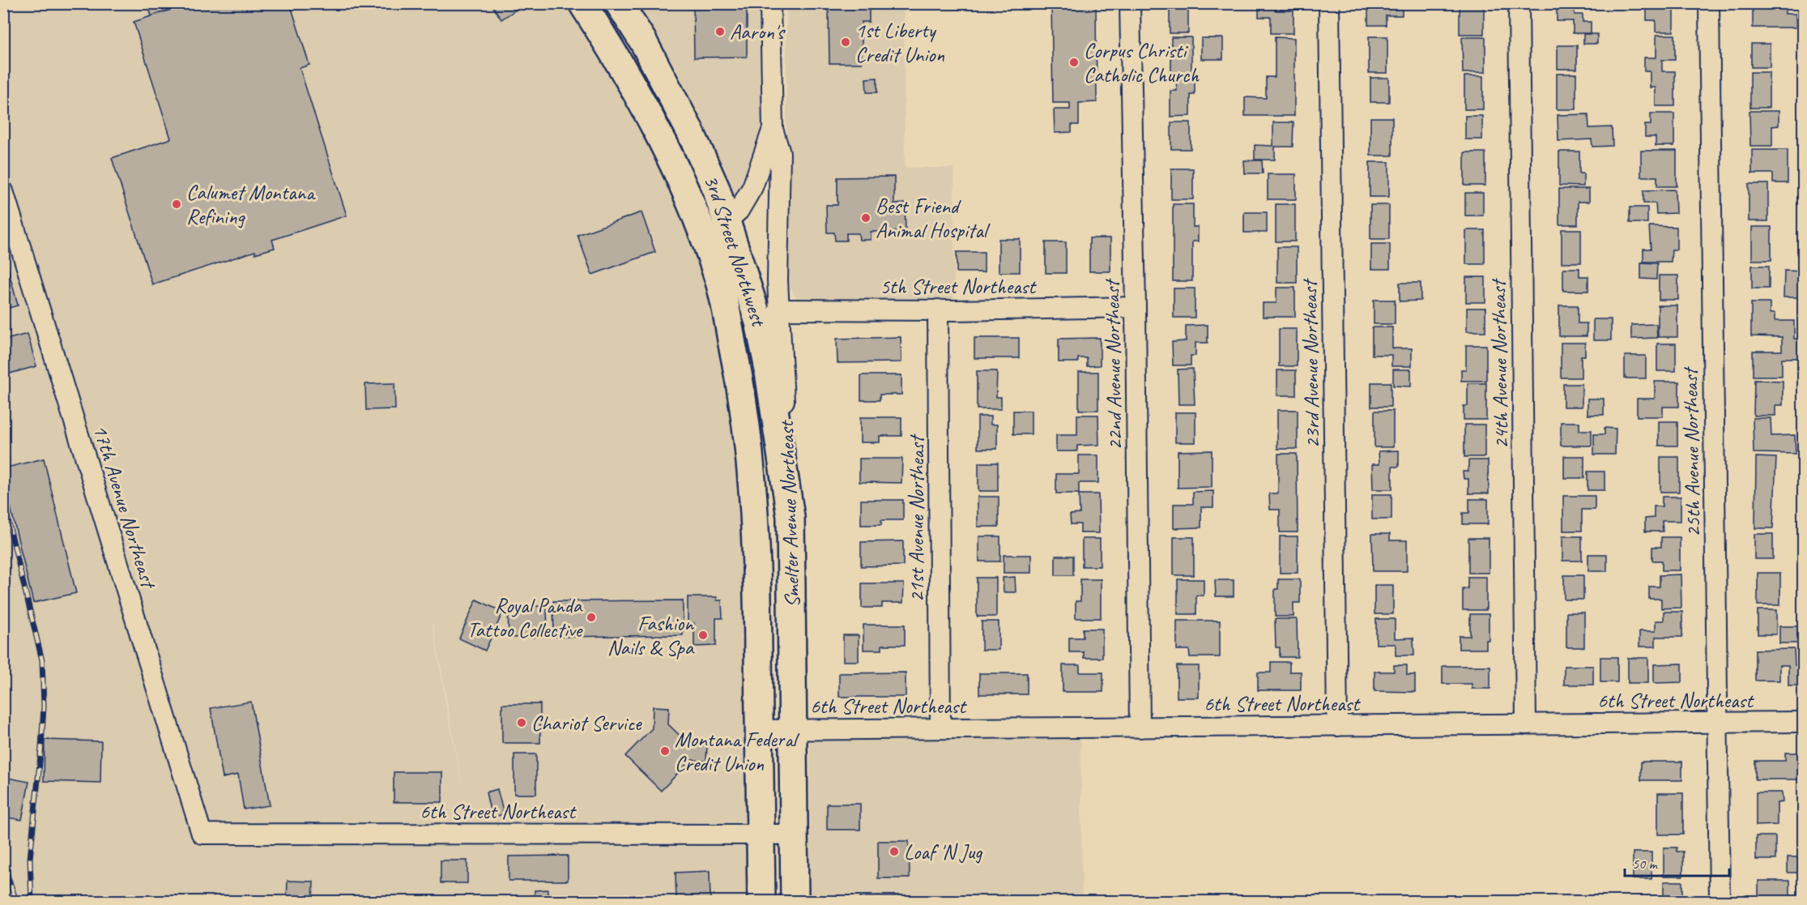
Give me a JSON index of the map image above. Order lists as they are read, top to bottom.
{
  "streets": {
    "highway": ["3rd Street Northwest", "Smelter Avenue Northeast"],
    "street": [
      "5th Street Northeast",
      "23rd Avenue Northeast",
      "24th Avenue Northeast",
      "22nd Avenue Northeast",
      "25th Avenue Northeast",
      "17th Avenue Northeast",
      "21st Avenue Northeast",
      "6th Street Northeast"
    ]
  },
  "crossings": [
    ["3rd Street Northwest", "Smelter Avenue Northeast"],
    ["5th Street Northeast", "22nd Avenue Northeast"],
    ["5th Street Northeast", "Smelter Avenue Northeast"],
    ["5th Street Northeast", "21st Avenue Northeast"],
    ["23rd Avenue Northeast", "6th Street Northeast"],
    ["24th Avenue Northeast", "6th Street Northeast"],
    ["22nd Avenue Northeast", "6th Street Northeast"],
    ["25th Avenue Northeast", "6th Street Northeast"],
    ["17th Avenue Northeast", "6th Street Northeast"],
    ["Smelter Avenue Northeast", "6th Street Northeast"],
    ["21st Avenue Northeast", "6th Street Northeast"]
  ],
  "places": [
    "Aaron's",
    "1st Liberty Credit Union",
    "Corpus Christi Catholic Church",
    "Calumet Montana Refining",
    "Best Friend Animal Hospital",
    "Royal Panda Tattoo Collective",
    "Fashion Nails & Spa",
    "Chariot Service",
    "Montana Federal Credit Union",
    "Loaf 'N Jug"
  ],
  "scale_bar": "50 m"
}
